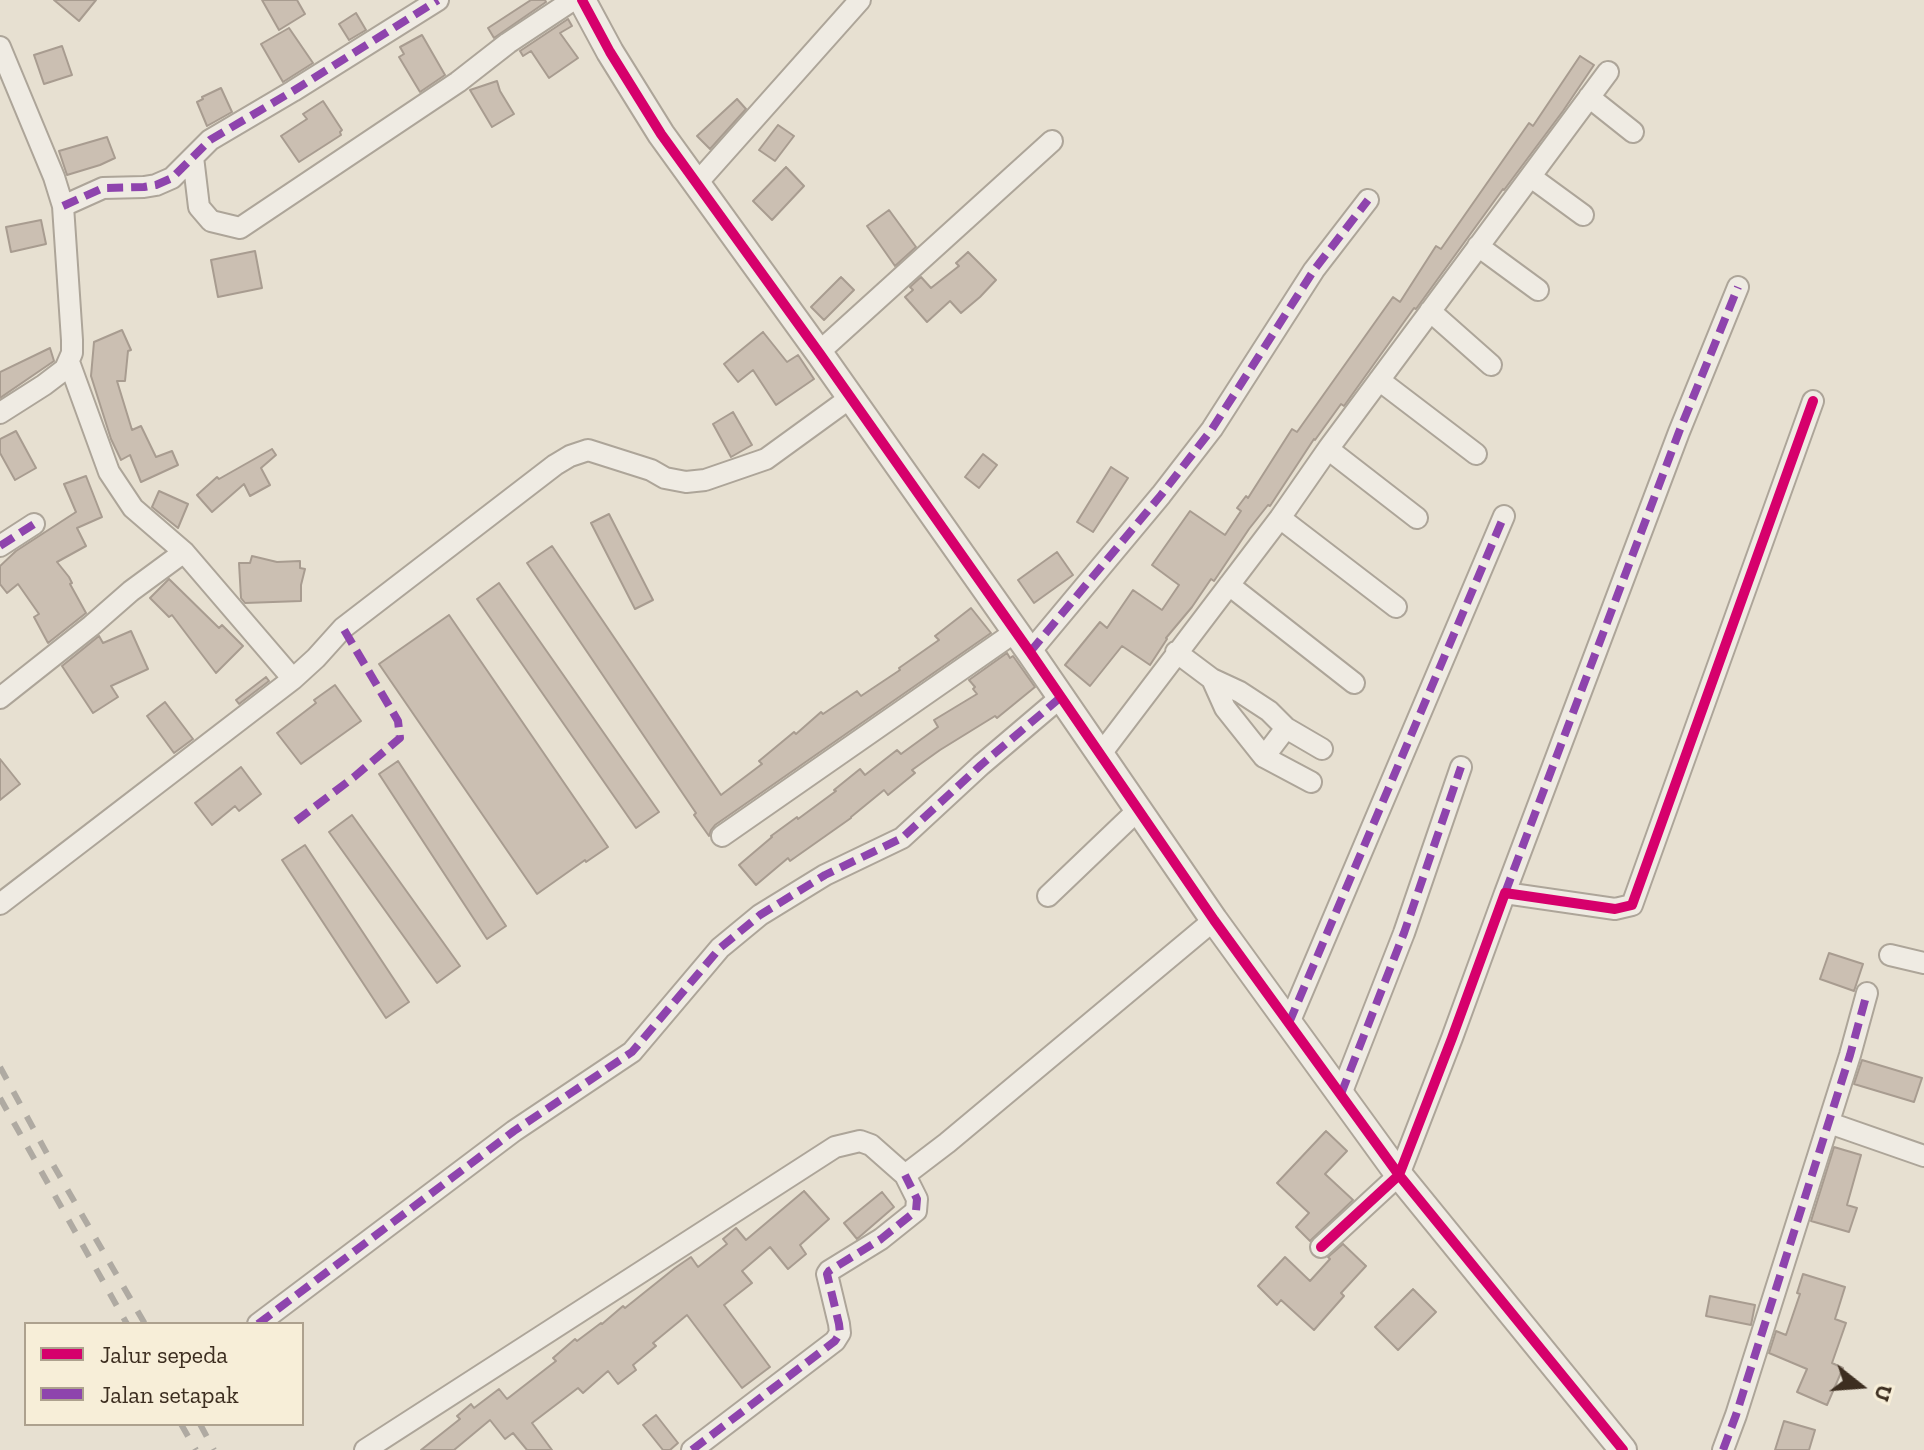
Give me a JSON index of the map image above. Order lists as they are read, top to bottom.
{
  "legend": ["Jalur sepeda", "Jalan setapak"],
  "north": "right"
}
